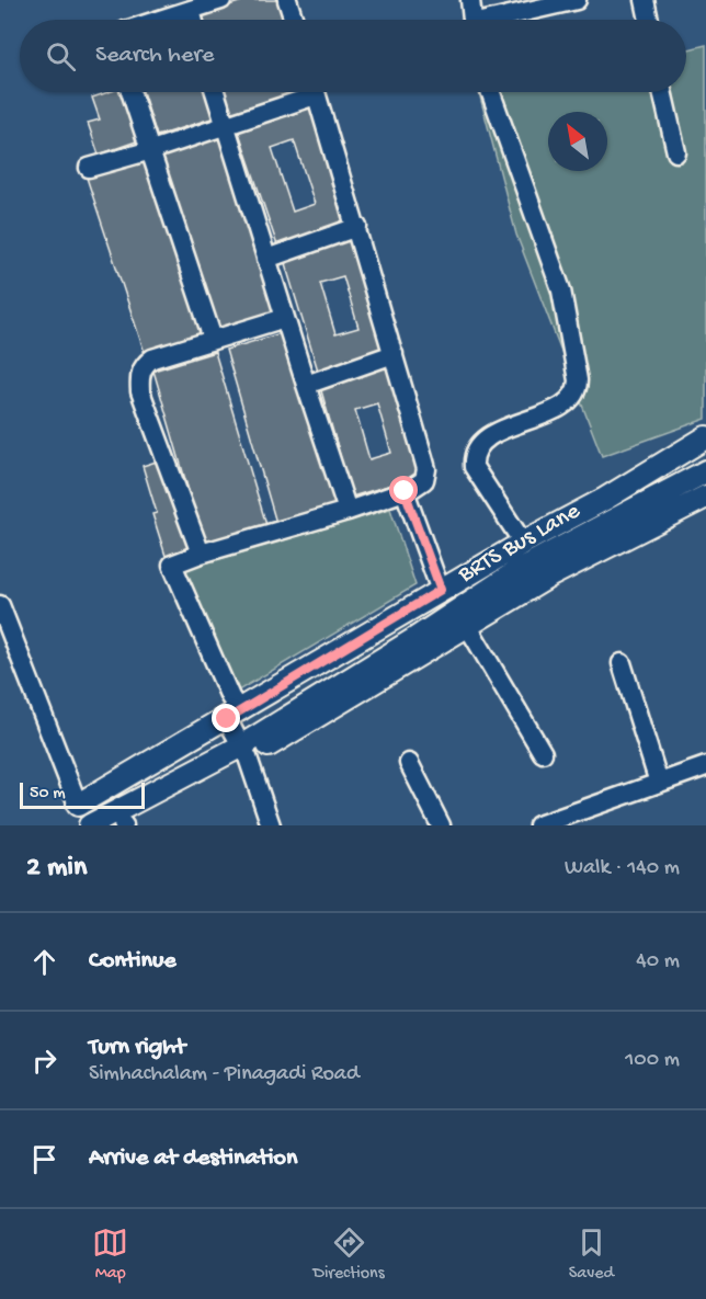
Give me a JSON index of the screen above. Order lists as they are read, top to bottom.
{
  "streets": {
    "main road": ["BRTS Bus Lane"]
  },
  "scale_bar": "50 m",
  "north": "top left",
  "page": {
    "search": "Search here",
    "scale": "50 m",
    "heading": ["2 min", "Walk · 140 m"],
    "list": [
      ["Continue", "40 m"],
      ["Turn right", "Simhachalam - Pinagadi Road", "100 m"],
      "Arrive at destination"
    ],
    "nav": ["Map", "Directions", "Saved"]
  }
}
